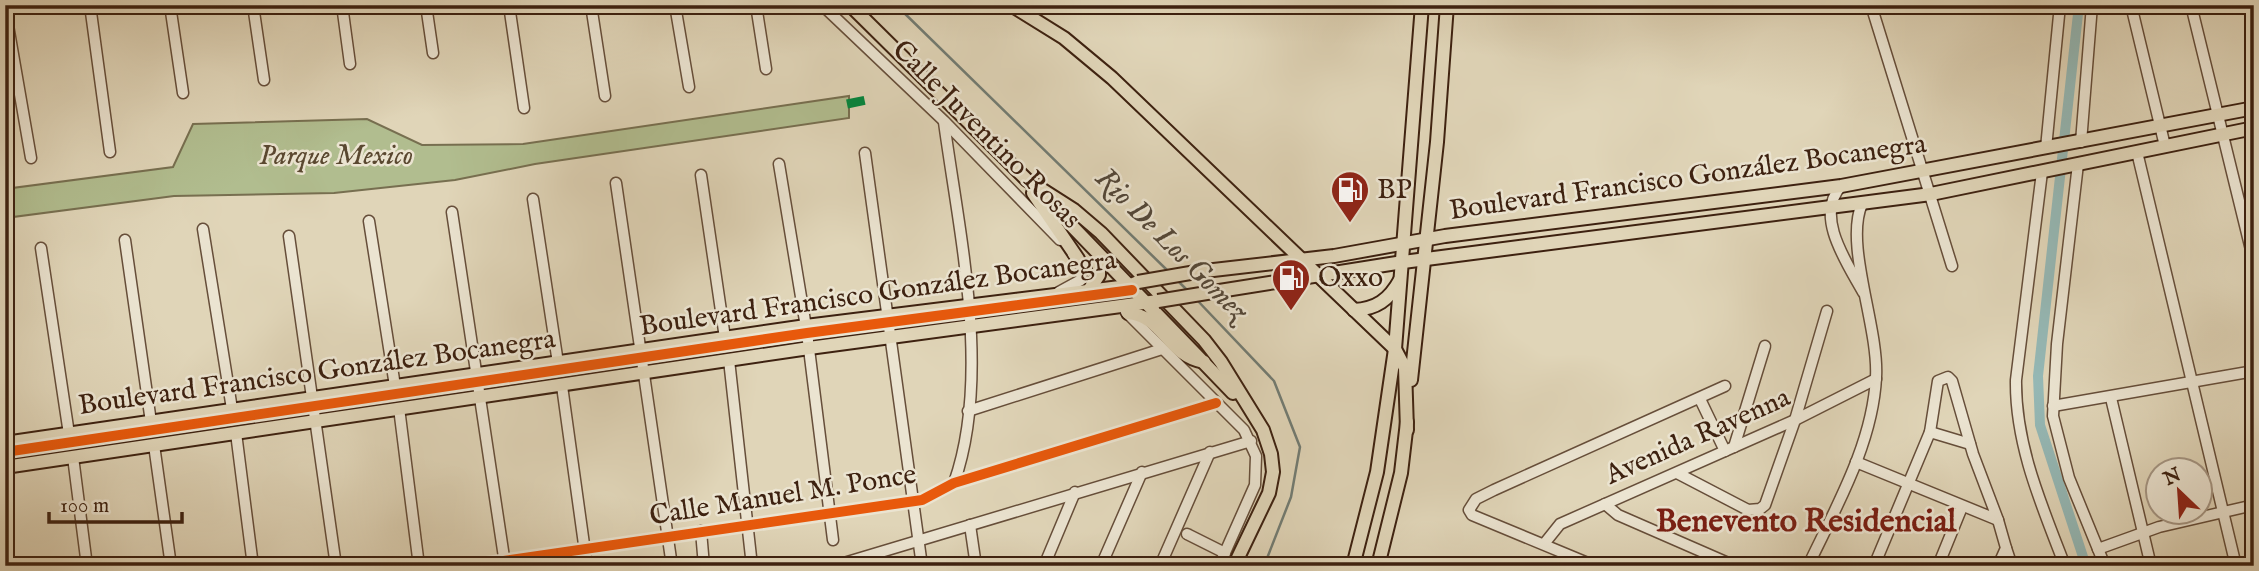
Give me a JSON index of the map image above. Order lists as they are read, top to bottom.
{
  "streets": {
    "main road": ["Boulevard Francisco González Bocanegra"],
    "street": ["Calle Juventino Rosas", "Avenida Ravenna", "Calle Manuel M. Ponce"]
  },
  "crossings": [
    ["Calle Juventino Rosas", "Boulevard Francisco González Bocanegra"]
  ],
  "districts": ["Benevento Residencial"],
  "water": ["Rio De Los Gomez"],
  "parks": ["Parque Mexico"],
  "places": {
    "fuel station": ["BP", "Oxxo"]
  },
  "scale_bar": "100 m",
  "north": "top left"
}
